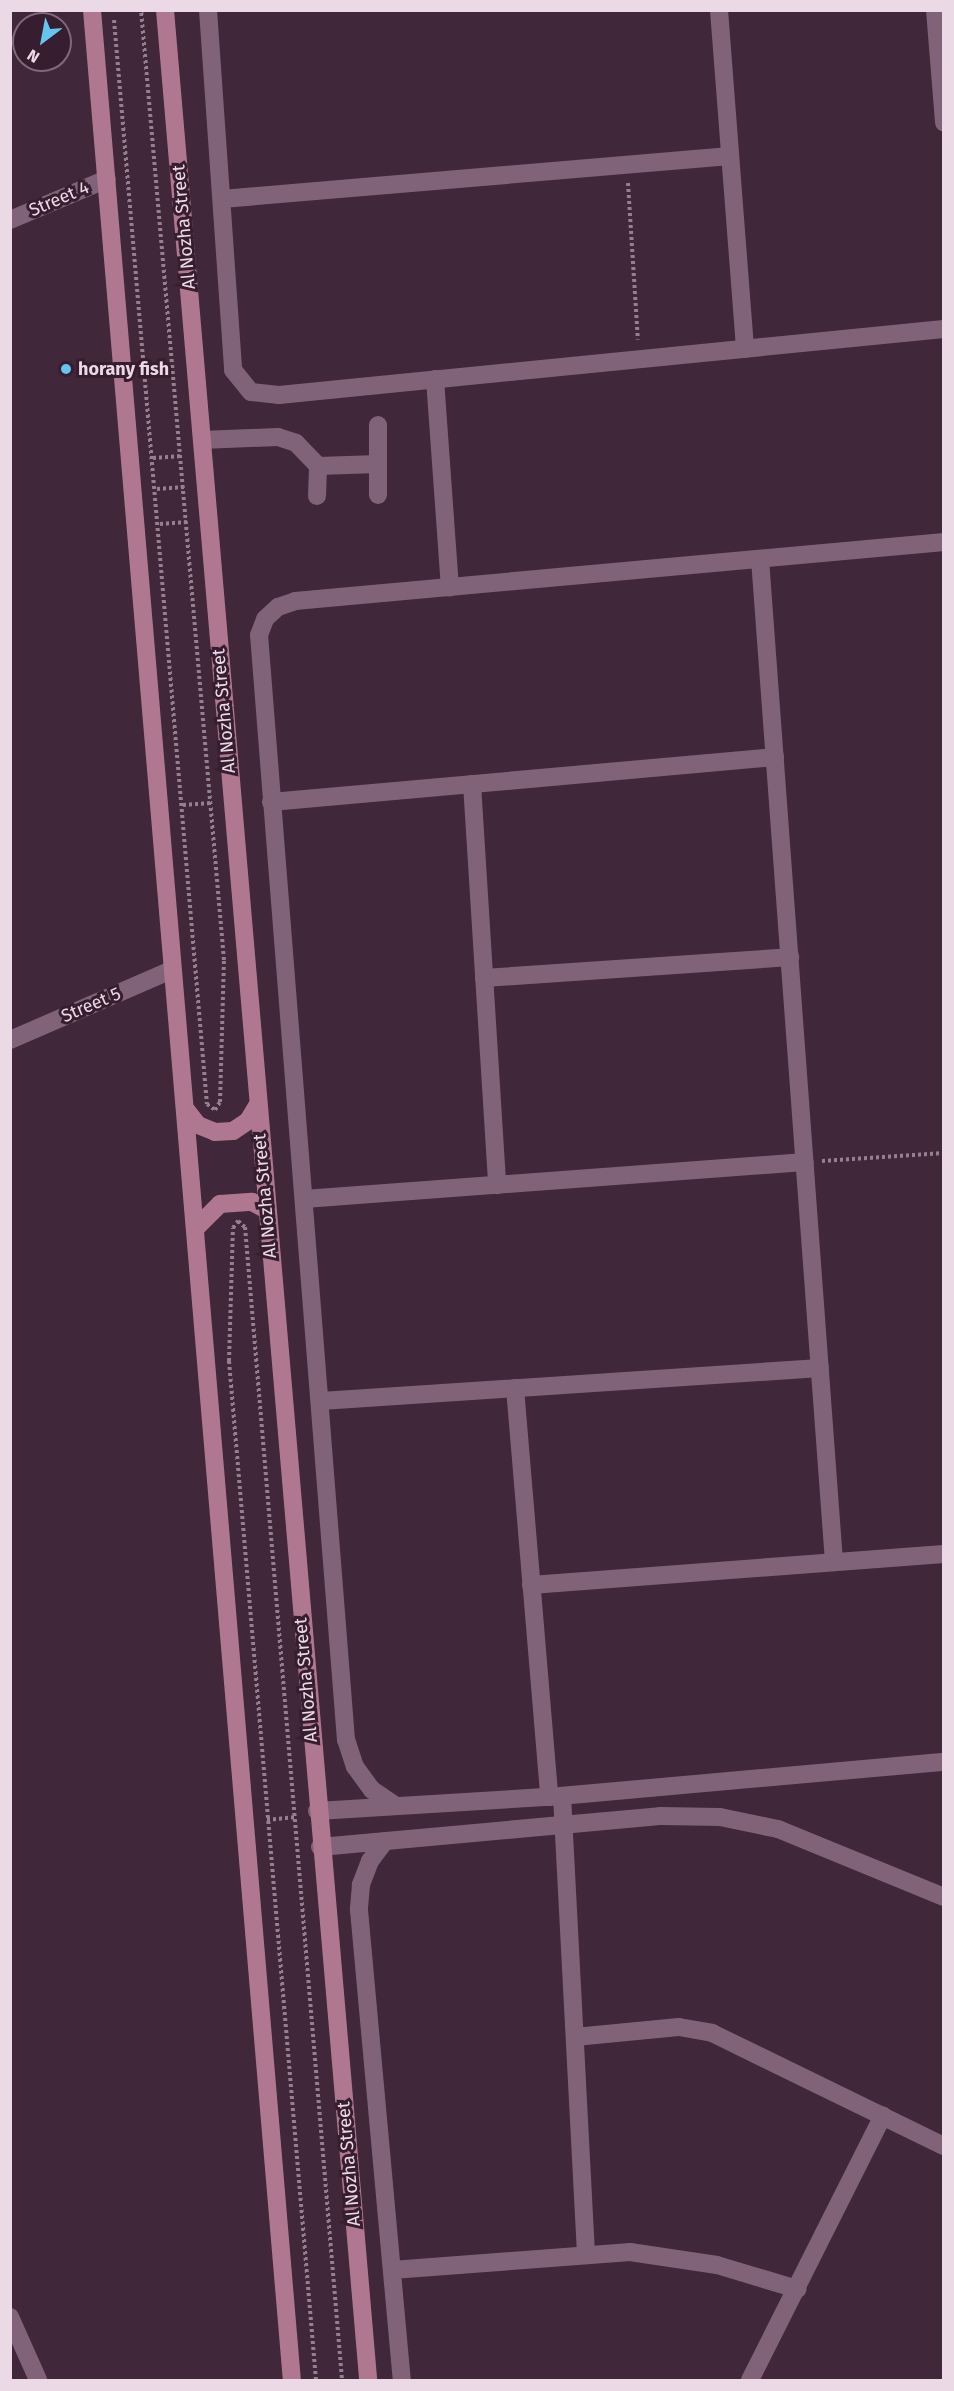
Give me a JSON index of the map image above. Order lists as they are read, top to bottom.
{
  "streets": {
    "main road": ["Al Nozha Street"],
    "street": ["Street 4", "Street 5"]
  },
  "places": ["horany fish"],
  "north": "bottom left"
}
